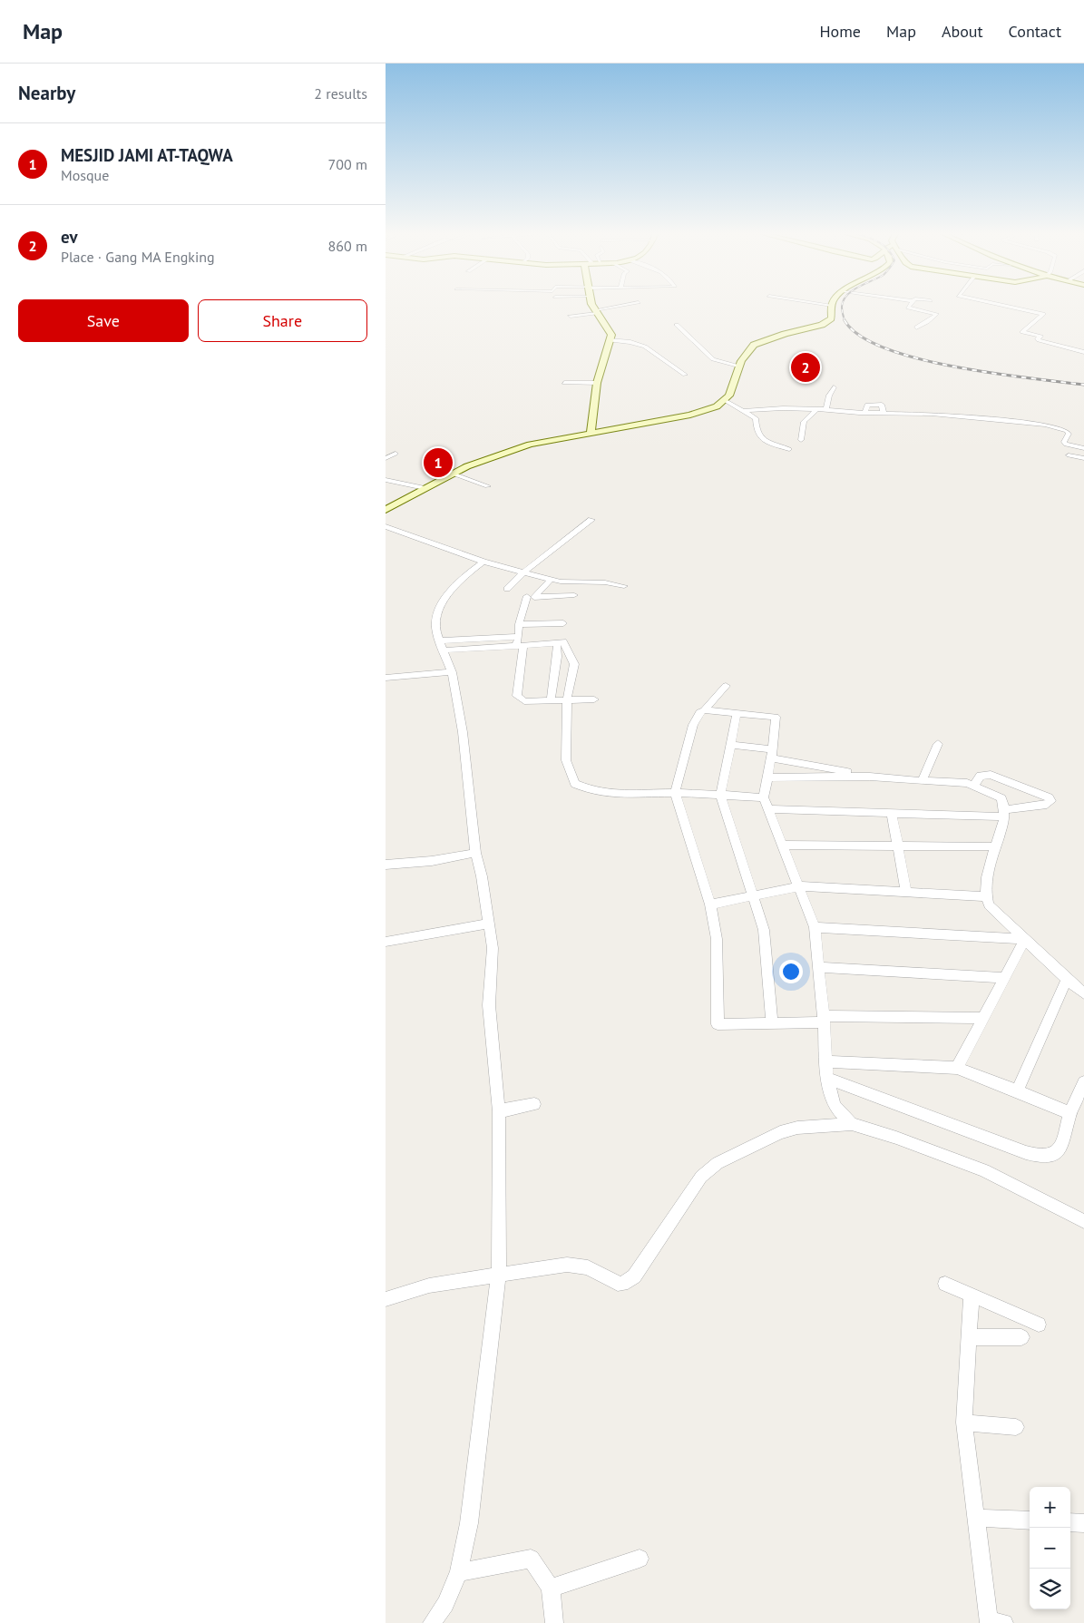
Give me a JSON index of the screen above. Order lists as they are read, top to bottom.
{
  "page": {
    "header": "Map",
    "nav": [
      "Home",
      "Map",
      "About",
      "Contact"
    ],
    "heading": ["Nearby", "2 results"],
    "list": [
      {
        "mark": "1",
        "name": "MESJID JAMI AT-TAQWA",
        "note": "Mosque",
        "value": "700 m"
      },
      {
        "mark": "2",
        "name": "ev",
        "note": "Place · Gang MA Engking",
        "value": "860 m"
      }
    ],
    "buttons": ["Save", "Share"],
    "pins": ["2", "1"],
    "map_buttons": ["+", "−"]
  }
}
